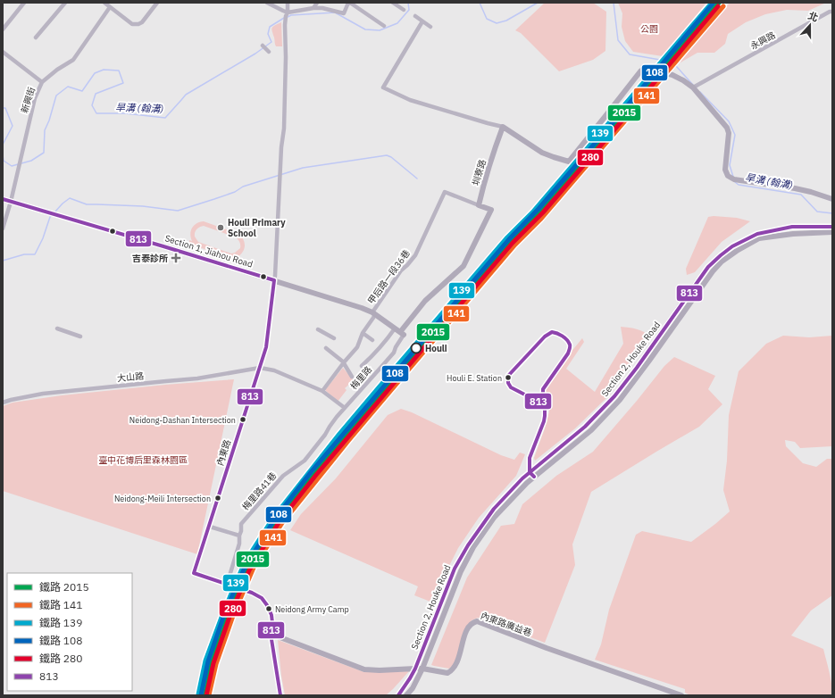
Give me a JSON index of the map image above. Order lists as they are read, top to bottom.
{
  "streets": {
    "street": [
      "永興路",
      "新興街",
      "圳寮路",
      "Section 1, Jiahou Road",
      "甲后路一段36巷",
      "Section 2, Houke Road",
      "大山路",
      "梅里路",
      "內東路",
      "梅里路41巷",
      "內東路廣益巷"
    ]
  },
  "crossings": [
    ["新興街", "Section 1, Jiahou Road"],
    ["圳寮路", "甲后路一段36巷"],
    ["Section 1, Jiahou Road", "甲后路一段36巷"],
    ["Section 1, Jiahou Road", "梅里路"],
    ["Section 1, Jiahou Road", "內東路"],
    ["Section 2, Houke Road", "內東路廣益巷"],
    ["大山路", "內東路"],
    ["梅里路", "梅里路41巷"],
    ["內東路", "梅里路41巷"]
  ],
  "water": ["旱溝 (翰溝)"],
  "parks": ["公園", "臺中花博后里森林園區"],
  "places": {
    "other": [
      "Houli Primary School",
      "Houli",
      "Houli E. Station",
      "Neidong-Dashan Intersection",
      "Neidong-Meili Intersection",
      "Neidong Army Camp"
    ],
    "health": ["吉泰診所"]
  },
  "lines": [
    "rail line 2015",
    "rail line 139",
    "rail line 108",
    "rail line 141",
    "rail line 280",
    "transit line 813"
  ],
  "legend": [
    "鐵路 2015",
    "鐵路 141",
    "鐵路 139",
    "鐵路 108",
    "鐵路 280",
    "813"
  ],
  "north": "top"
}
